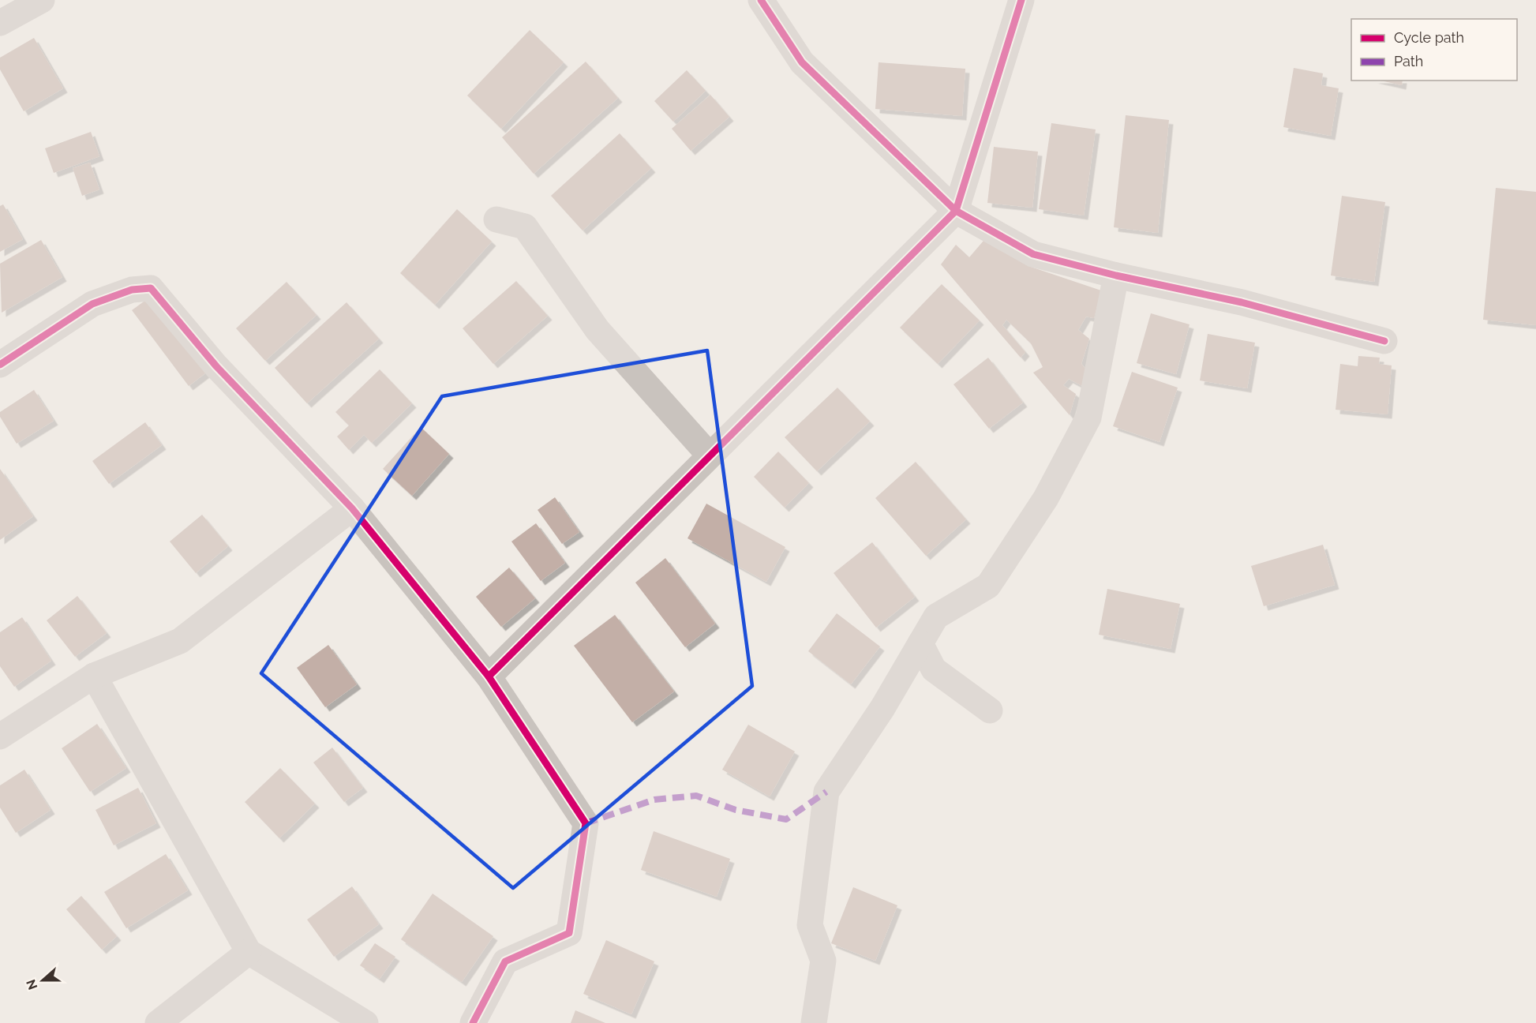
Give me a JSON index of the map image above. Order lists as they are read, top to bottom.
{
  "legend": ["Cycle path", "Path"],
  "north": "left"
}
